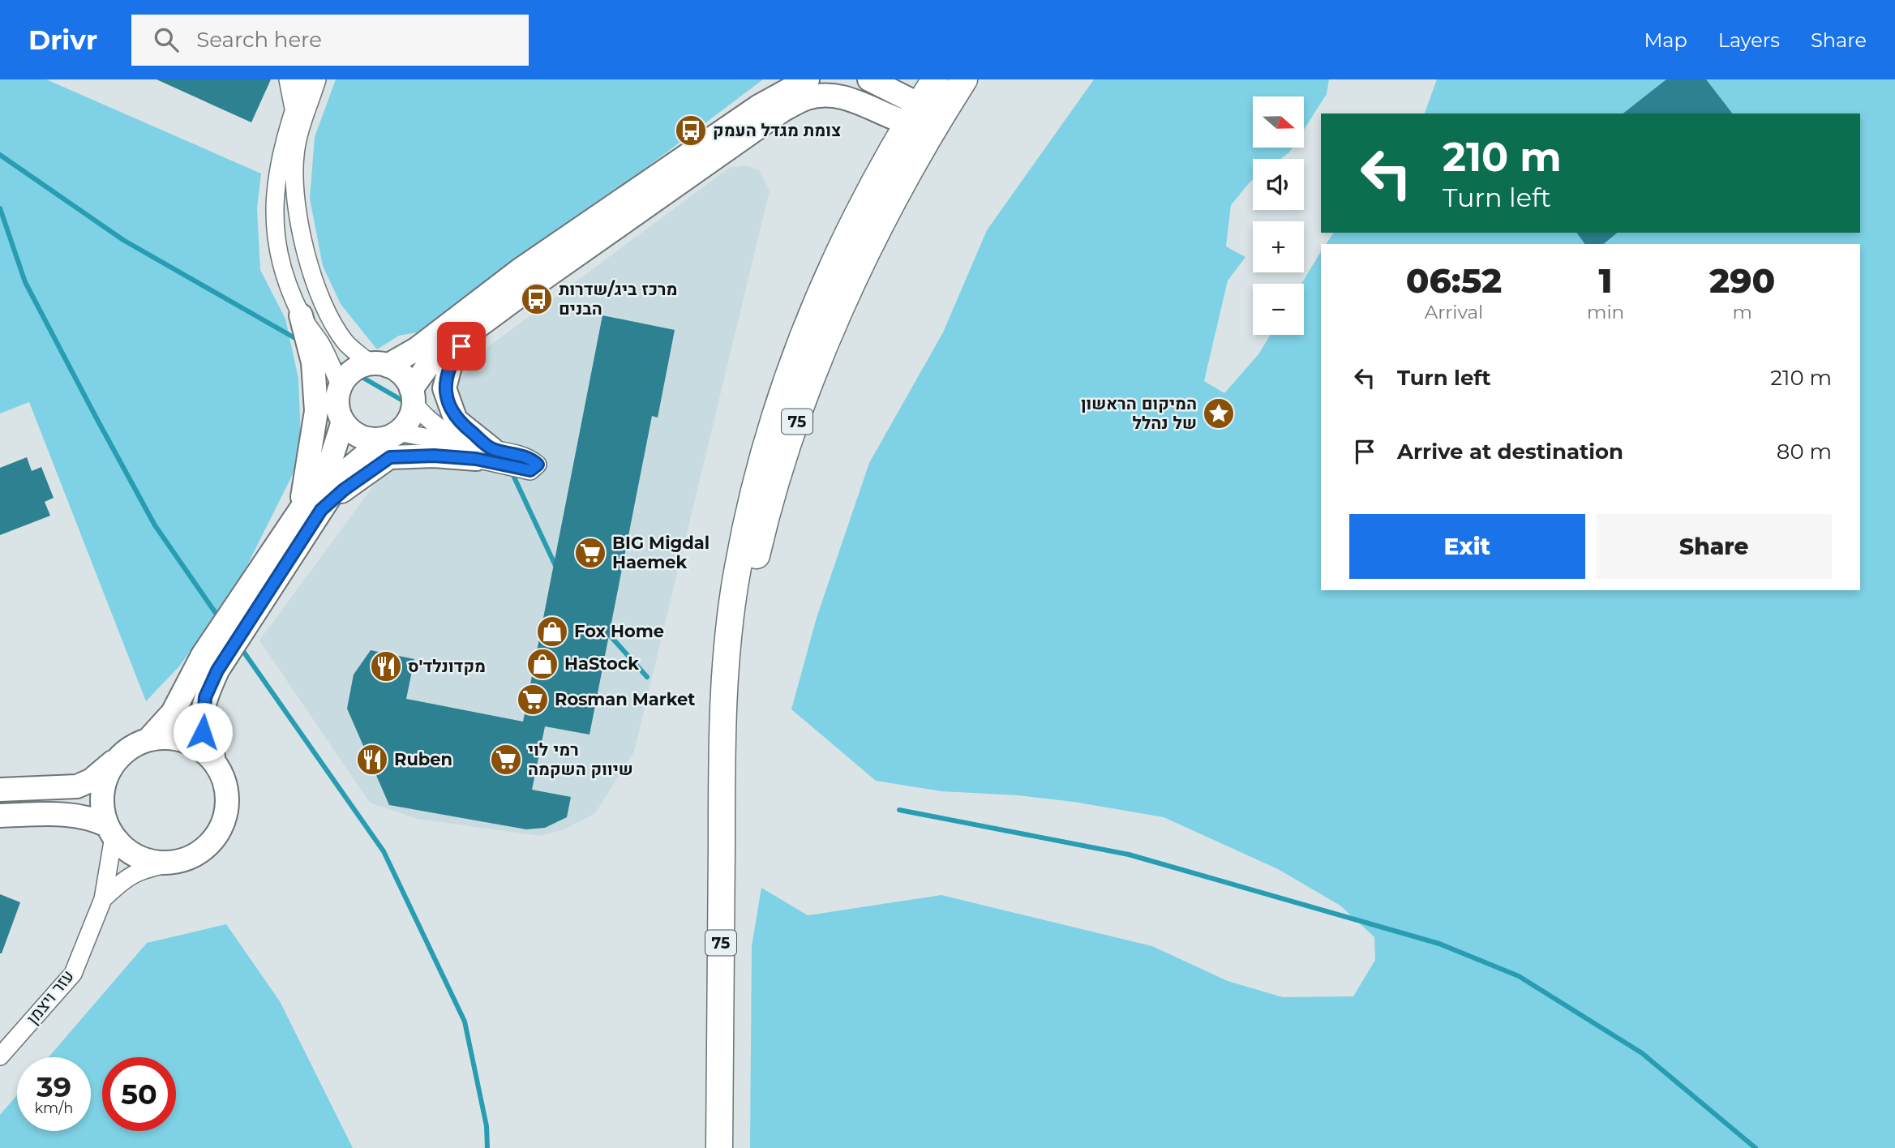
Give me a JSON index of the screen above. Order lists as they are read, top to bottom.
{
  "streets": {
    "highway": ["75"],
    "street": ["עזר ויצמן"]
  },
  "places": {
    "bus stop": ["צומת מגדל העמק", "מרכז ביג/שדרות הבנים"],
    "place": ["המיקום הראשון של נהלל"],
    "supermarket": ["BIG Migdal Haemek", "Rosman Market", "רמי לוי שיווק השקמה"],
    "shop": ["Fox Home", "HaStock"],
    "restaurant": ["מקדונלד'ס", "Ruben"]
  },
  "north": "right",
  "page": {
    "header": "Drivr",
    "search": "Search here",
    "nav": ["Map", "Layers", "Share"],
    "map_buttons": ["+", "−"],
    "turn": ["210 m", "Turn left"],
    "eta": [
      "06:52",
      "Arrival",
      "1",
      "min",
      "290",
      "m"
    ],
    "list": [
      {
        "name": "Turn left",
        "value": "210 m"
      },
      {
        "name": "Arrive at destination",
        "value": "80 m"
      }
    ],
    "buttons": ["Exit", "Share"],
    "speed": "39 km/h",
    "limit": "50"
  }
}
